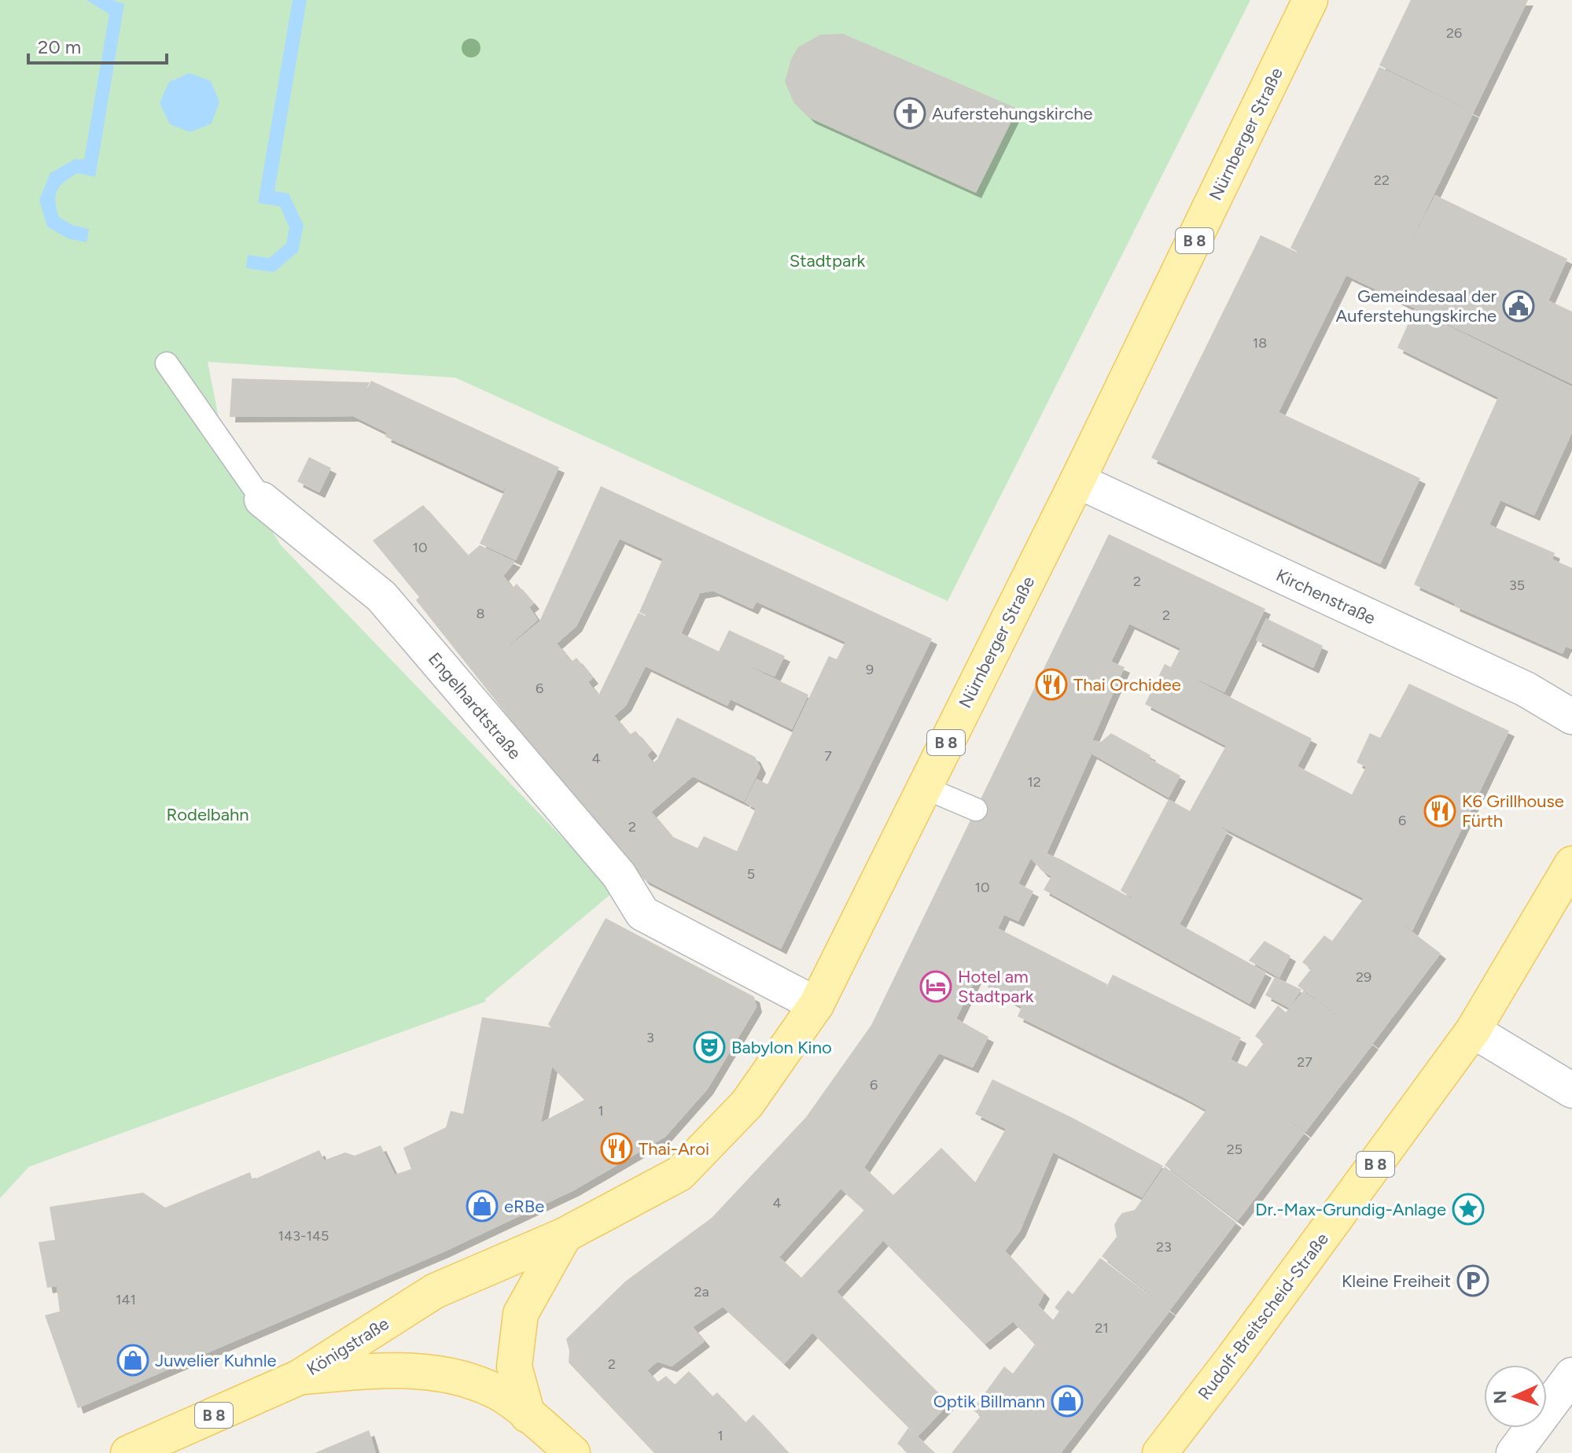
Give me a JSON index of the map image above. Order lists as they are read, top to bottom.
{
  "streets": {
    "main road": [
      "Nürnberger Straße",
      "B 8",
      "Rudolf-Breitscheid-Straße",
      "Königstraße"
    ],
    "street": ["Kirchenstraße", "Engelhardtstraße"]
  },
  "crossings": [
    ["Nürnberger Straße", "Kirchenstraße"],
    ["Nürnberger Straße", "Engelhardtstraße"],
    ["Nürnberger Straße", "Königstraße"],
    ["B 8", "Königstraße"]
  ],
  "parks": ["Stadtpark", "Rodelbahn"],
  "places": {
    "church": ["Auferstehungskirche"],
    "public building": ["Gemeindesaal der Auferstehungskirche"],
    "restaurant": ["Thai Orchidee", "K6 Grillhouse Fürth", "Thai-Aroi"],
    "hotel": ["Hotel am Stadtpark"],
    "theatre": ["Babylon Kino"],
    "shop": ["eRBe", "Juwelier Kuhnle", "Optik Billmann"],
    "place": ["Dr.-Max-Grundig-Anlage"],
    "parking": ["Kleine Freiheit"]
  },
  "house_numbers": [
    "26",
    "22",
    "18",
    "10",
    "2",
    "35",
    "8",
    "2",
    "9",
    "6",
    "7",
    "4",
    "12",
    "6",
    "2",
    "5",
    "10",
    "29",
    "3",
    "27",
    "6",
    "1",
    "25",
    "4",
    "143-145",
    "23",
    "2a",
    "141",
    "21",
    "2",
    "1"
  ],
  "scale_bar": "20 m",
  "north": "left"
}
